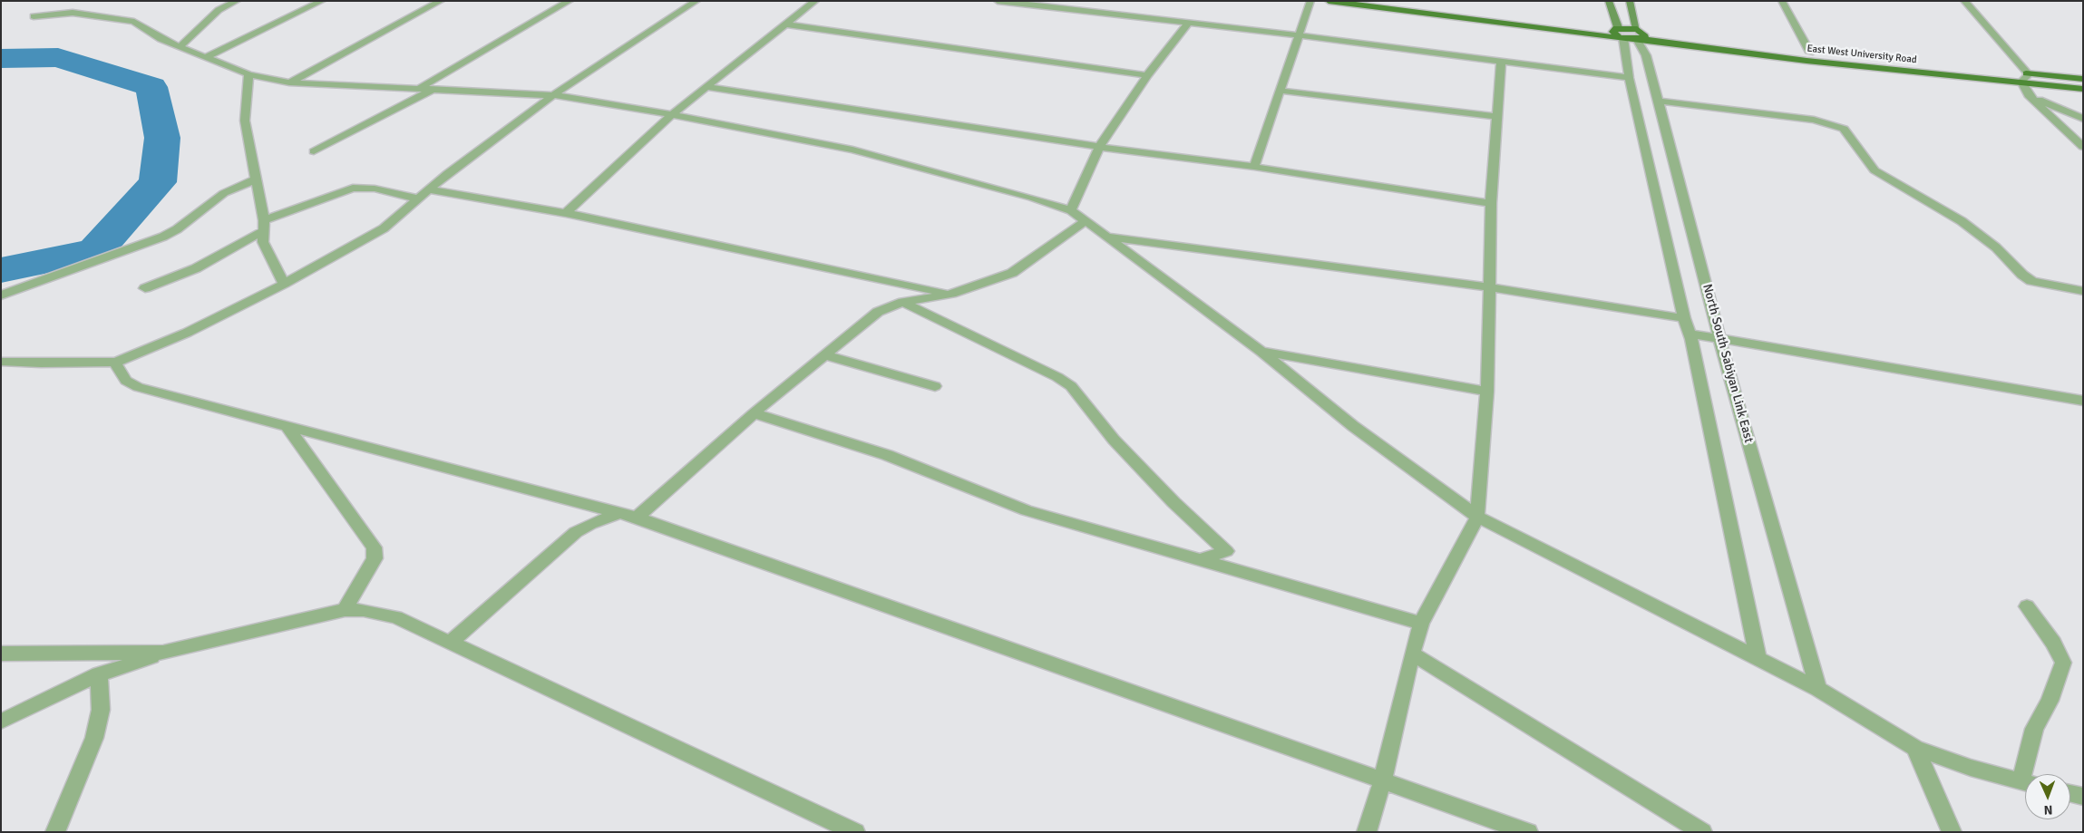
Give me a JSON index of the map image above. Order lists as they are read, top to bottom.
{
  "streets": {
    "main road": ["East West University Road", "North South Sabiyan Link East"]
  },
  "crossings": [
    ["East West University Road", "North South Sabiyan Link East"]
  ],
  "north": "bottom"
}
